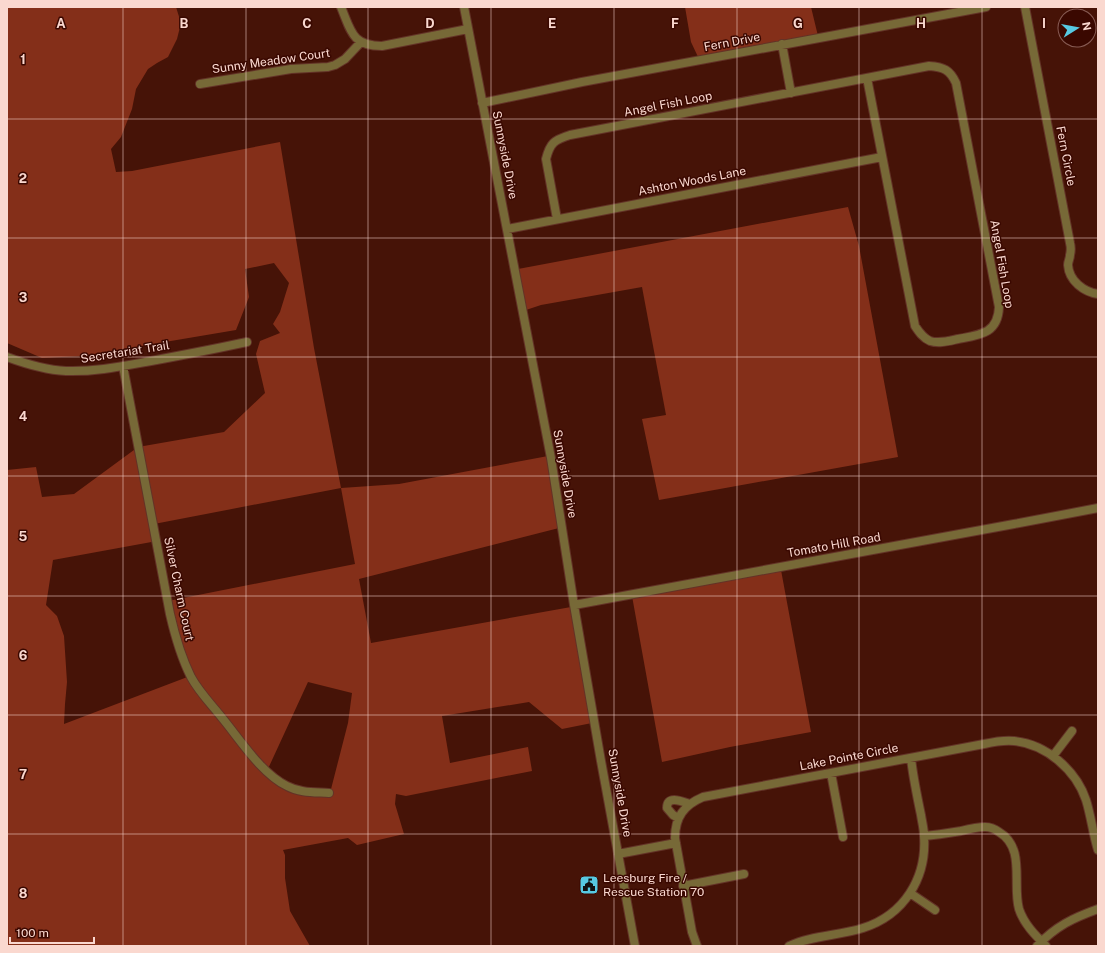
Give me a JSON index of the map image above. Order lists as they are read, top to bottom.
{
  "streets": {
    "street": [
      "Fern Drive",
      "Sunny Meadow Court",
      "Angel Fish Loop",
      "Sunnyside Drive",
      "Fern Circle",
      "Ashton Woods Lane",
      "Secretariat Trail",
      "Tomato Hill Road",
      "Silver Charm Court",
      "Lake Pointe Circle"
    ]
  },
  "crossings": [
    ["Fern Drive", "Sunnyside Drive"],
    ["Angel Fish Loop", "Ashton Woods Lane"],
    ["Sunnyside Drive", "Ashton Woods Lane"],
    ["Sunnyside Drive", "Tomato Hill Road"],
    ["Secretariat Trail", "Silver Charm Court"]
  ],
  "places": {
    "public building": ["Leesburg Fire / Rescue Station 70"]
  },
  "scale_bar": "100 m",
  "north": "right",
  "grid": {
    "columns": [
      "A",
      "B",
      "C",
      "D",
      "E",
      "F",
      "G",
      "H",
      "I"
    ],
    "rows": [
      "1",
      "2",
      "3",
      "4",
      "5",
      "6",
      "7",
      "8"
    ]
  }
}
